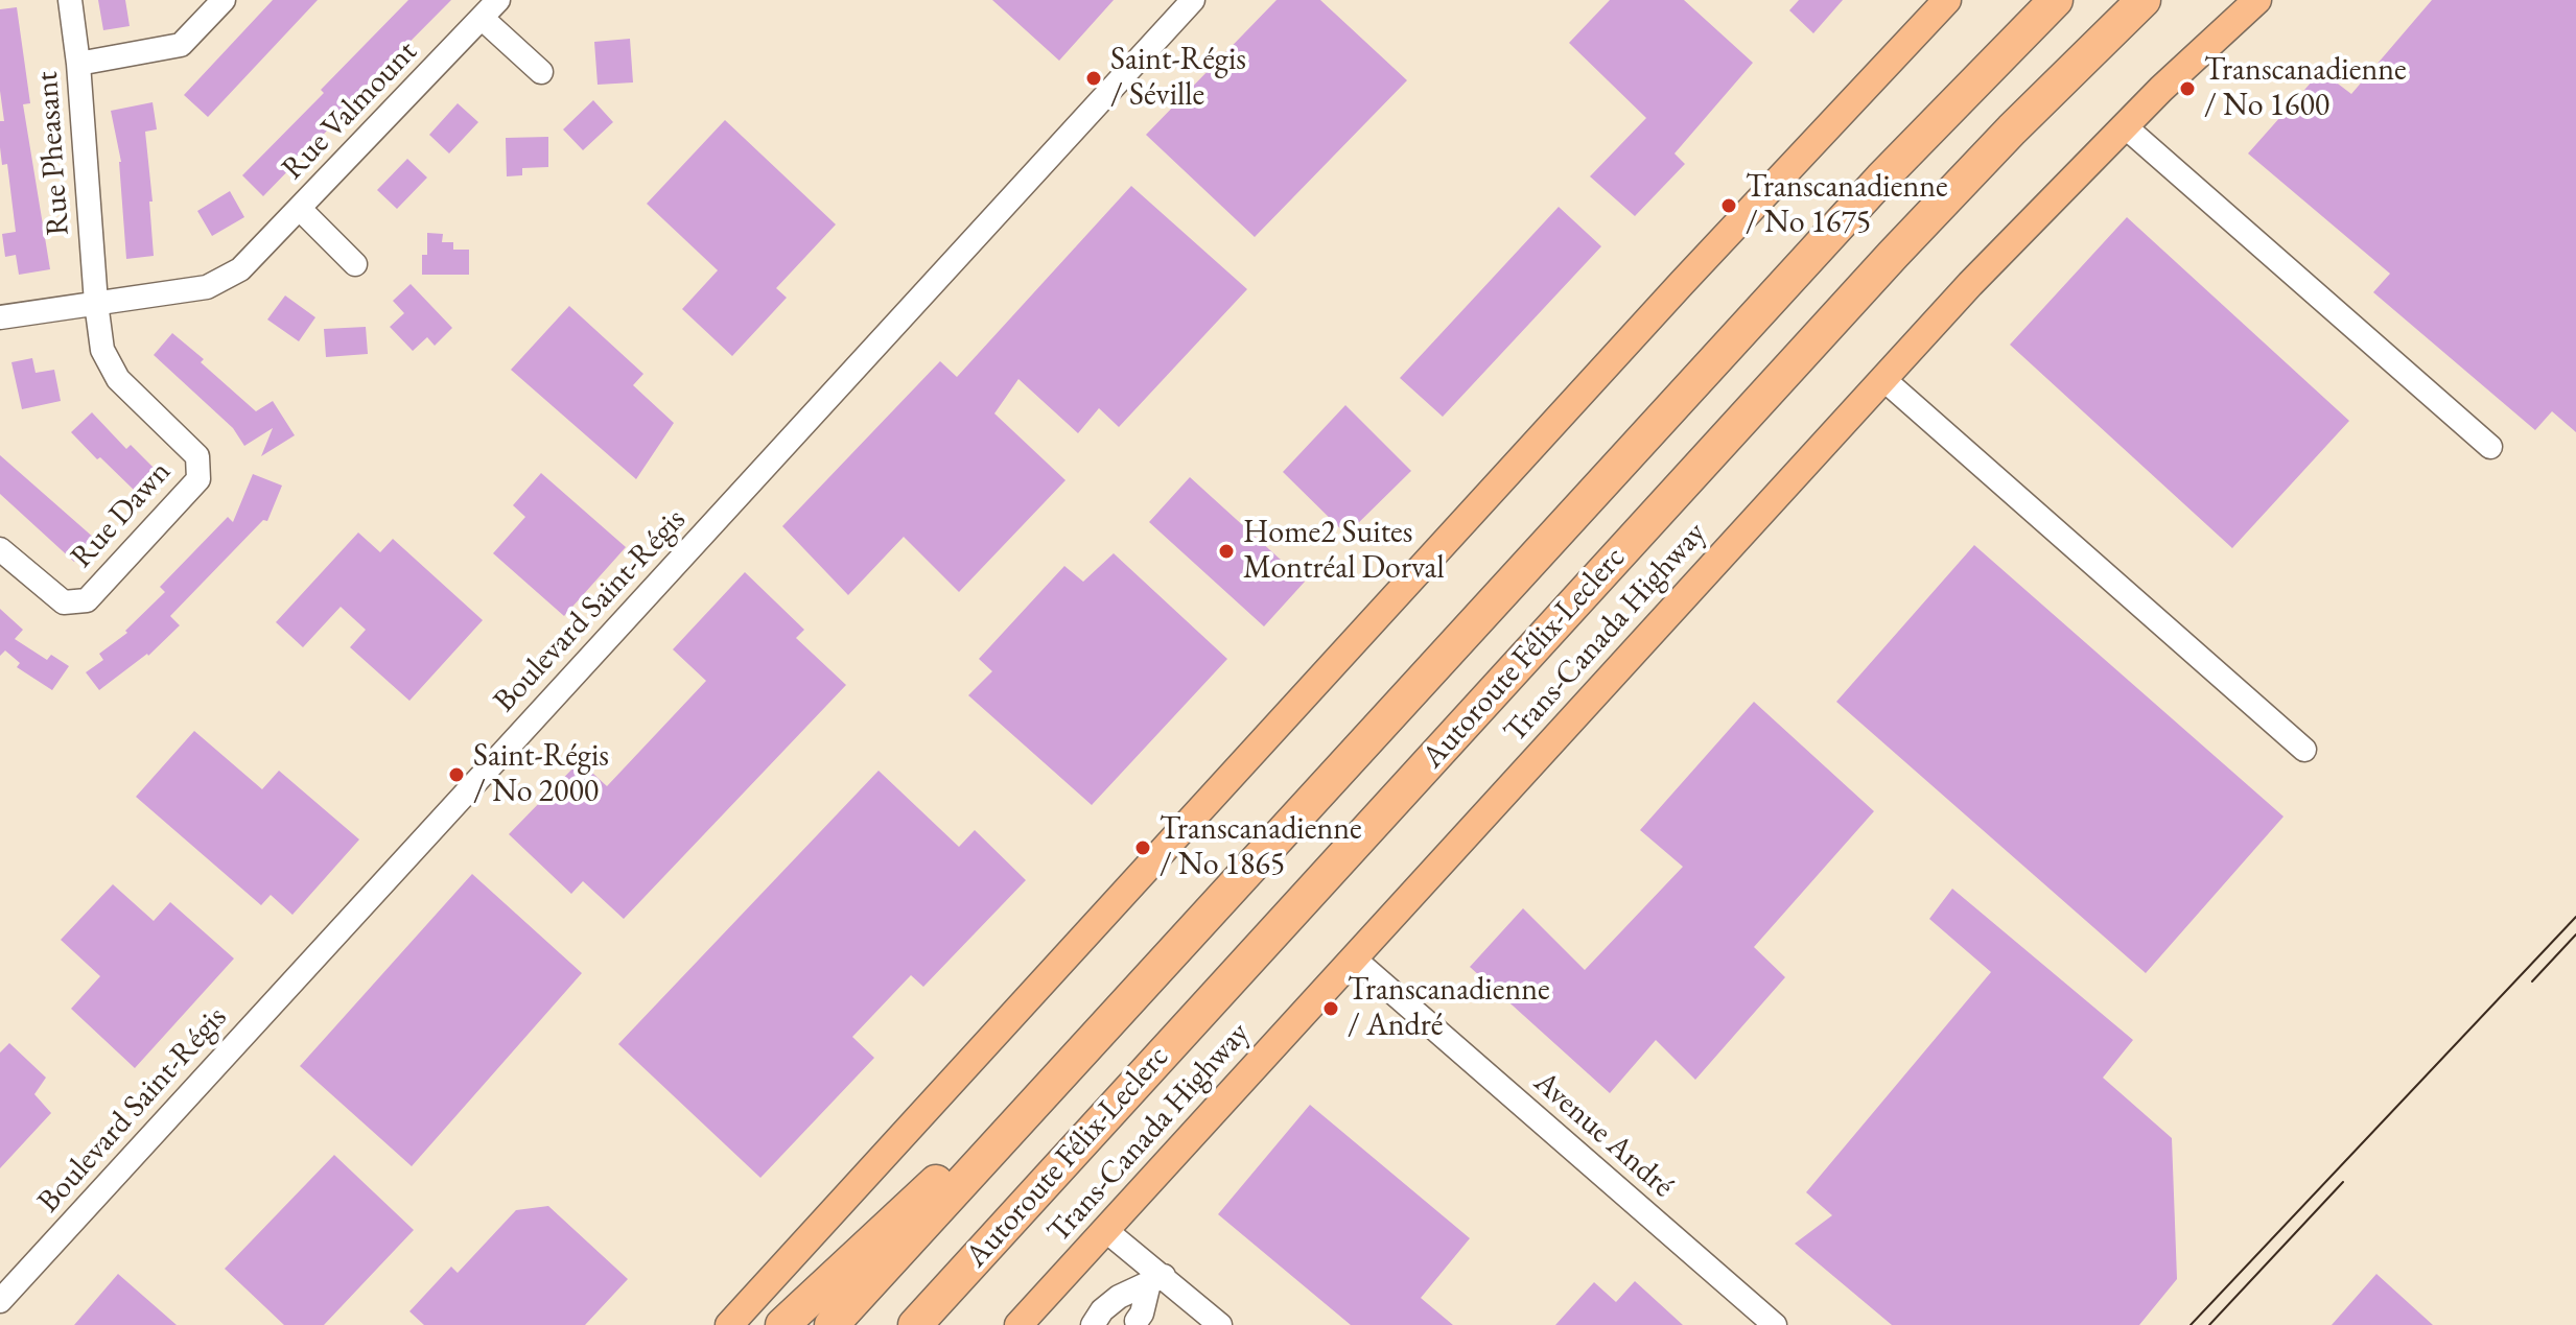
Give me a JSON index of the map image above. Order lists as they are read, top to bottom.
{
  "streets": {
    "highway": ["Autoroute Félix-Leclerc"],
    "main road": ["Trans-Canada Highway"],
    "street": [
      "Rue Valmount",
      "Rue Pheasant",
      "Rue Dawn",
      "Boulevard Saint-Régis",
      "Avenue André"
    ]
  },
  "crossings": [
    ["Rue Valmount", "Rue Pheasant"],
    ["Rue Valmount", "Rue Dawn"],
    ["Rue Pheasant", "Rue Dawn"],
    ["Trans-Canada Highway", "Avenue André"]
  ],
  "places": [
    "Saint-Régis / Séville",
    "Transcanadienne / No 1600",
    "Transcanadienne / No 1675",
    "Home2 Suites Montréal Dorval",
    "Saint-Régis / No 2000",
    "Transcanadienne / No 1865",
    "Transcanadienne / André"
  ]
}
